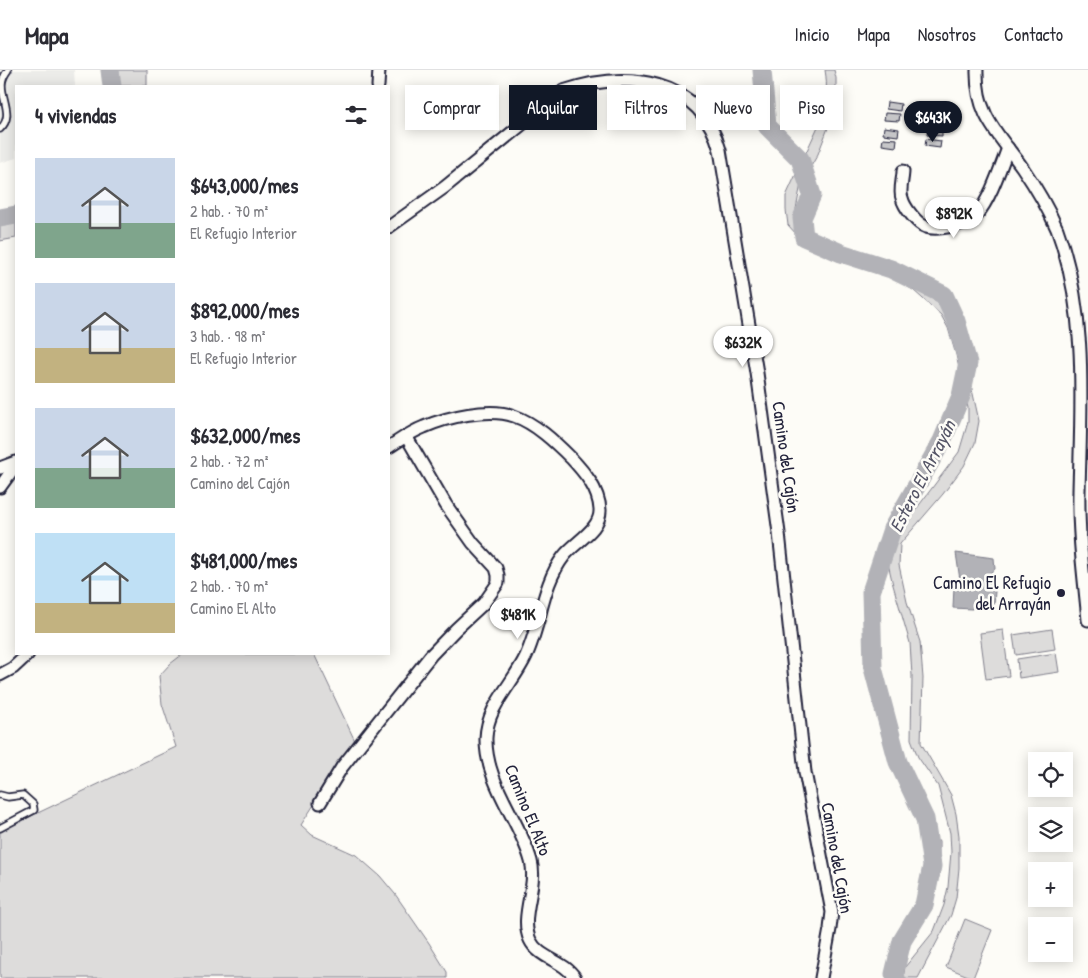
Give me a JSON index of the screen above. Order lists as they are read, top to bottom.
{
  "streets": {
    "street": ["Camino del Cajón", "Camino El Alto"]
  },
  "water": ["Estero El Arrayán"],
  "places": ["Camino El Refugio del Arrayán"],
  "page": {
    "header": "Mapa",
    "nav": [
      "Inicio",
      "Mapa",
      "Nosotros",
      "Contacto"
    ],
    "chip": [
      "Comprar",
      "Alquilar",
      "Filtros",
      "Nuevo",
      "Piso"
    ],
    "heading": "4 viviendas",
    "price": [
      "$643K",
      "$892K",
      "$632K",
      "$481K"
    ],
    "list": [
      {
        "name": "$643,000/mes",
        "note": "2 hab. · 70 m² · El Refugio Interior"
      },
      {
        "name": "$892,000/mes",
        "note": "3 hab. · 98 m² · El Refugio Interior"
      },
      {
        "name": "$632,000/mes",
        "note": "2 hab. · 72 m² · Camino del Cajón"
      },
      {
        "name": "$481,000/mes",
        "note": "2 hab. · 70 m² · Camino El Alto"
      }
    ],
    "map_buttons": ["+", "−"]
  }
}
